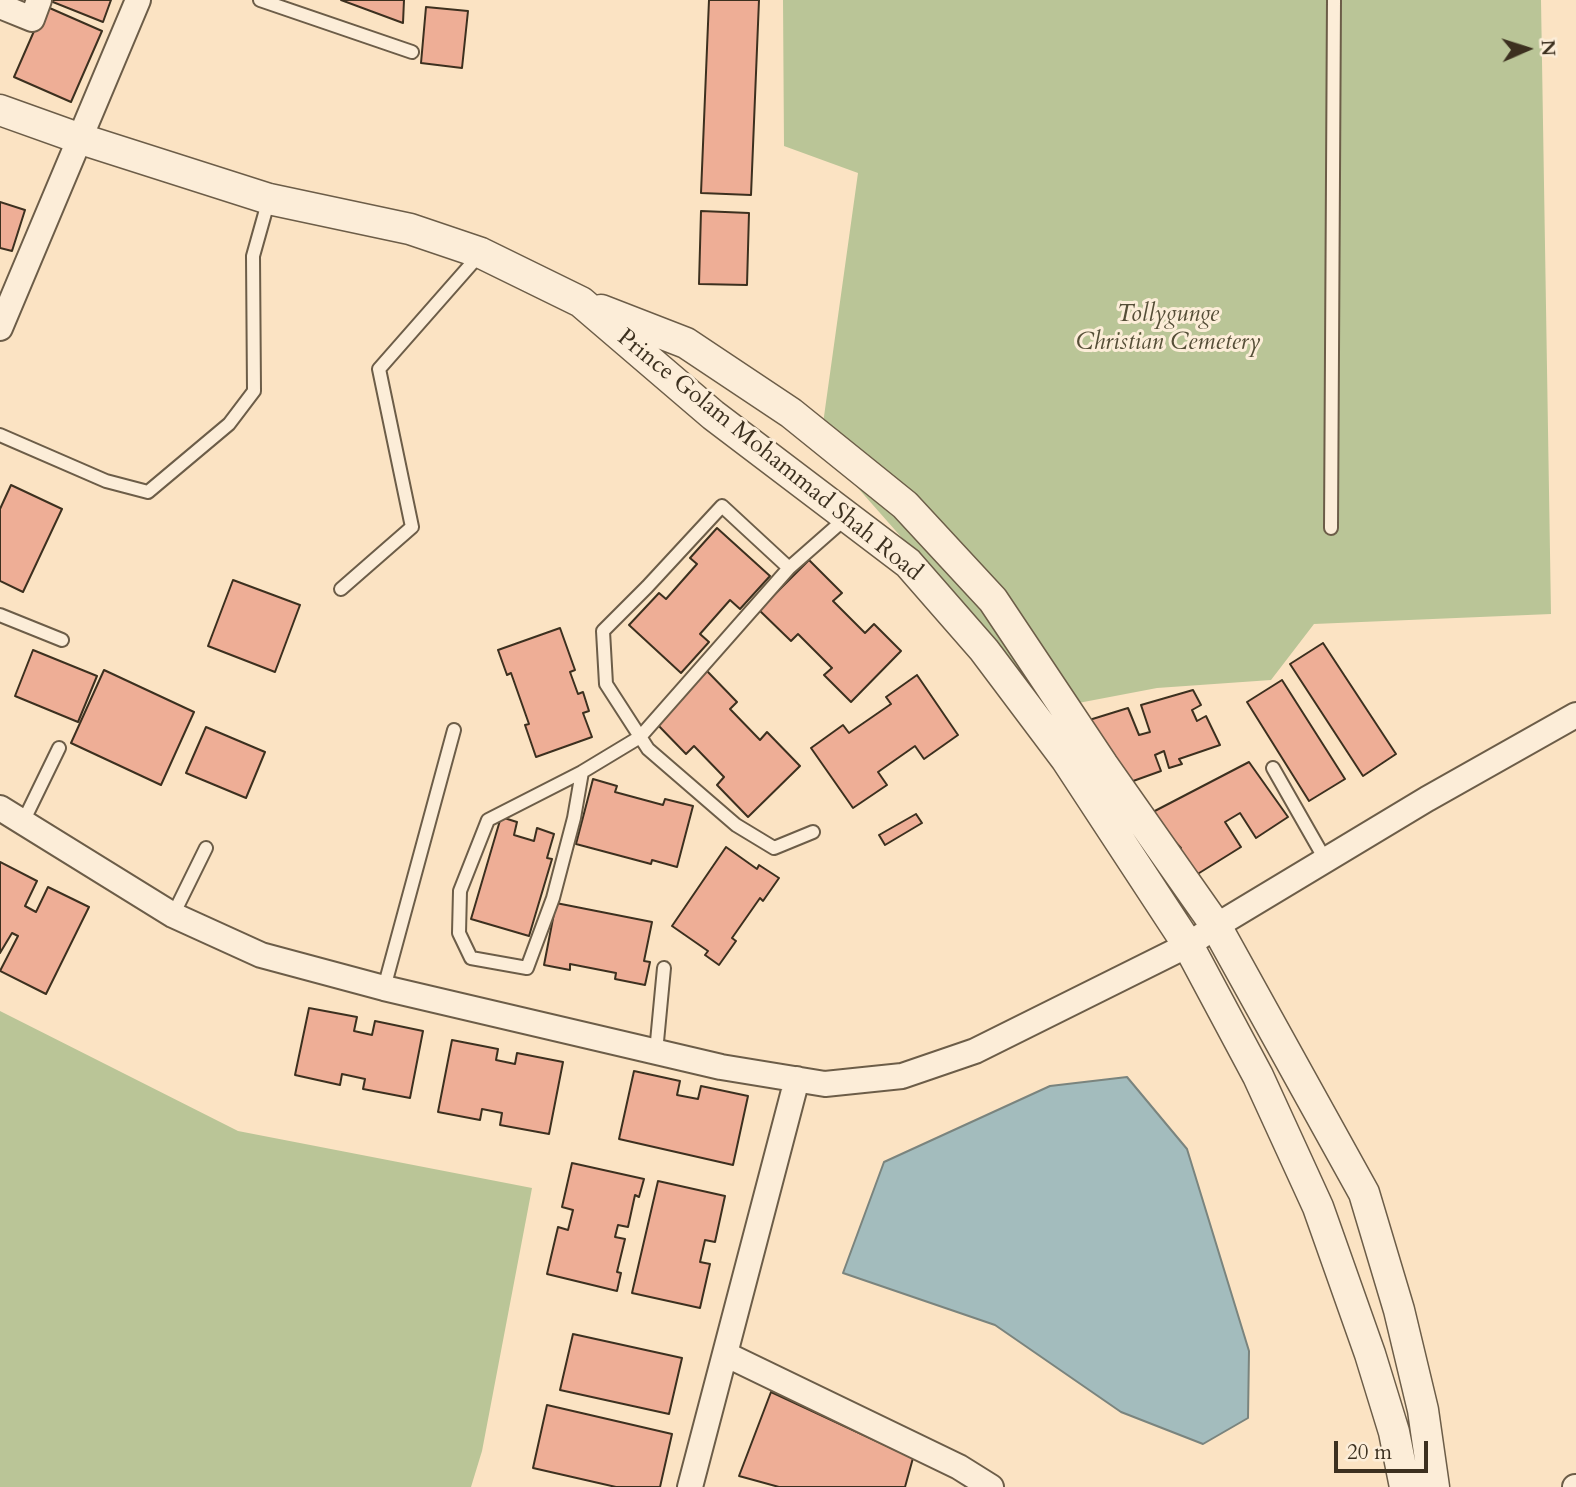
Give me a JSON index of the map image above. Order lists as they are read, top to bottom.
{
  "streets": {
    "street": ["Prince Golam Mohammad Shah Road"]
  },
  "parks": ["Tollygunge Christian Cemetery"],
  "scale_bar": "20 m",
  "north": "right"
}
